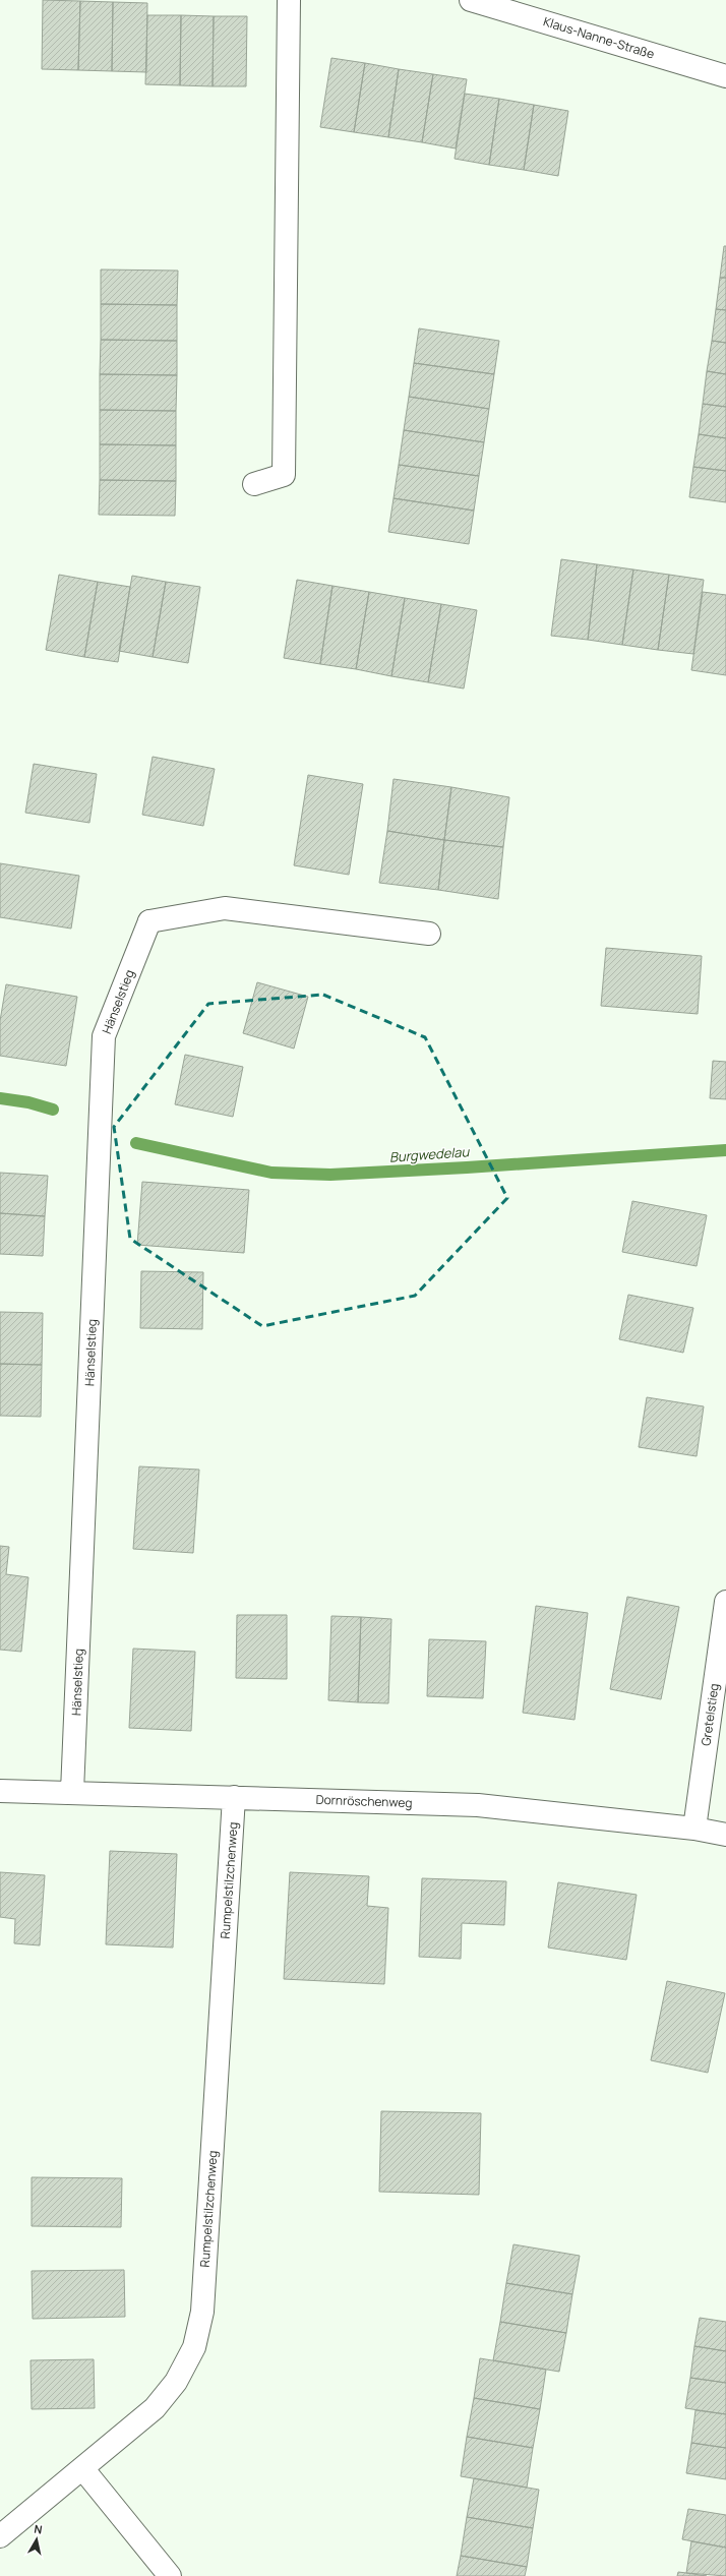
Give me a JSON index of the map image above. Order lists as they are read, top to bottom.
{
  "streets": {
    "street": [
      "Klaus-Nanne-Straße",
      "Hänselstieg",
      "Gretelstieg",
      "Dornröschenweg",
      "Rumpelstilzchenweg"
    ]
  },
  "crossings": [
    ["Hänselstieg", "Dornröschenweg"],
    ["Gretelstieg", "Dornröschenweg"],
    ["Dornröschenweg", "Rumpelstilzchenweg"]
  ],
  "water": ["Burgwedelau"],
  "north": "top"
}
